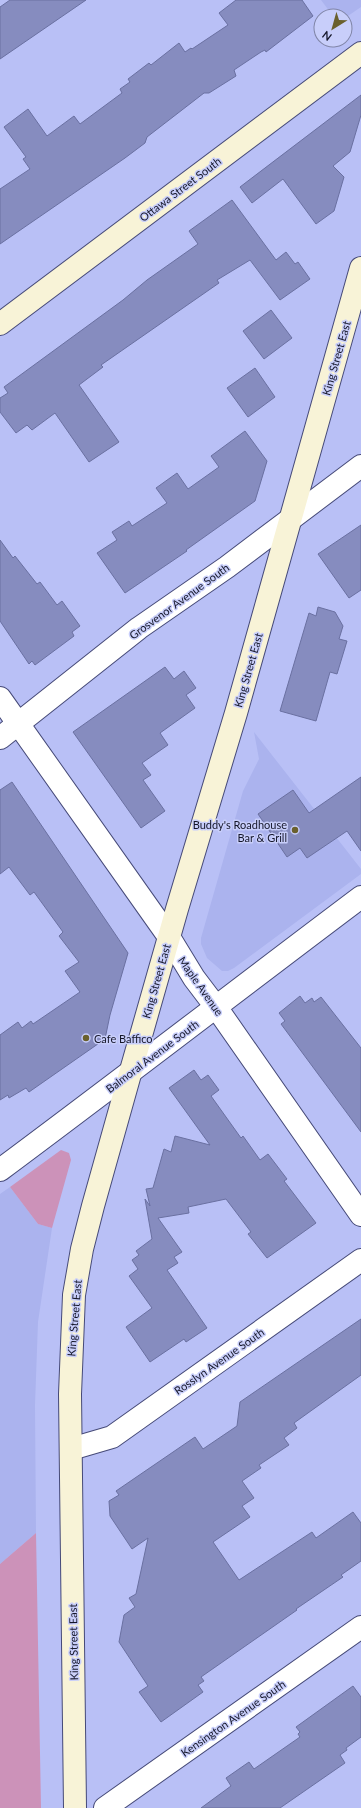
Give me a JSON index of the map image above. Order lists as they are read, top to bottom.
{
  "streets": {
    "main road": ["Ottawa Street South", "King Street East"],
    "street": [
      "Grosvenor Avenue South",
      "Maple Avenue",
      "Balmoral Avenue South",
      "Rosslyn Avenue South",
      "Kensington Avenue South"
    ]
  },
  "crossings": [
    ["King Street East", "Grosvenor Avenue South"],
    ["King Street East", "Maple Avenue"],
    ["King Street East", "Balmoral Avenue South"],
    ["King Street East", "Rosslyn Avenue South"],
    ["Grosvenor Avenue South", "Maple Avenue"],
    ["Maple Avenue", "Balmoral Avenue South"]
  ],
  "places": ["Buddy's Roadhouse Bar & Grill", "Cafe Baffico"],
  "north": "bottom left"
}
